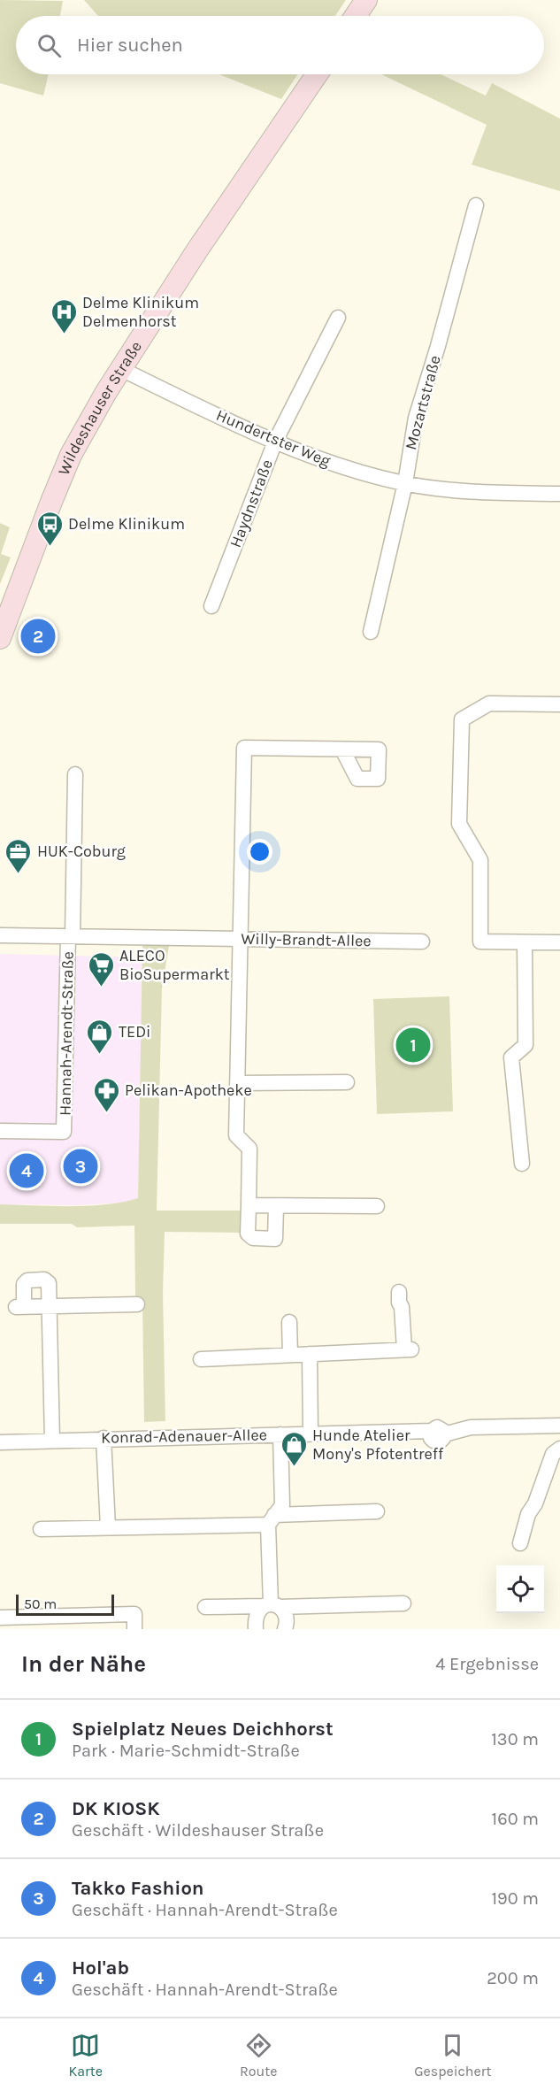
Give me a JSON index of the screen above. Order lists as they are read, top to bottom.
{
  "streets": {
    "main road": ["Wildeshauser Straße"],
    "street": [
      "Mozartstraße",
      "Hundertster Weg",
      "Haydnstraße",
      "Willy-Brandt-Allee",
      "Hannah-Arendt-Straße",
      "Konrad-Adenauer-Allee"
    ]
  },
  "crossings": [
    ["Mozartstraße", "Hundertster Weg"],
    ["Wildeshauser Straße", "Hundertster Weg"],
    ["Hundertster Weg", "Haydnstraße"],
    ["Willy-Brandt-Allee", "Hannah-Arendt-Straße"]
  ],
  "places": {
    "hospital": ["Delme Klinikum Delmenhorst"],
    "bus stop": ["Delme Klinikum"],
    "office": ["HUK-Coburg"],
    "supermarket": ["ALECO BioSupermarkt"],
    "shop": ["TEDi", "Hunde Atelier Mony's Pfotentreff"],
    "pharmacy": ["Pelikan-Apotheke"]
  },
  "scale_bar": "50 m",
  "page": {
    "search": "Hier suchen",
    "pins": [
      "2",
      "1",
      "3",
      "4"
    ],
    "scale": "50 m",
    "heading": ["In der Nähe", "4 Ergebnisse"],
    "list": [
      {
        "mark": "1",
        "name": "Spielplatz Neues Deichhorst",
        "note": "Park · Marie-Schmidt-Straße",
        "value": "130 m"
      },
      {
        "mark": "2",
        "name": "DK KIOSK",
        "note": "Geschäft · Wildeshauser Straße",
        "value": "160 m"
      },
      {
        "mark": "3",
        "name": "Takko Fashion",
        "note": "Geschäft · Hannah-Arendt-Straße",
        "value": "190 m"
      },
      {
        "mark": "4",
        "name": "Hol'ab",
        "note": "Geschäft · Hannah-Arendt-Straße",
        "value": "200 m"
      }
    ],
    "nav": ["Karte", "Route", "Gespeichert"]
  }
}
